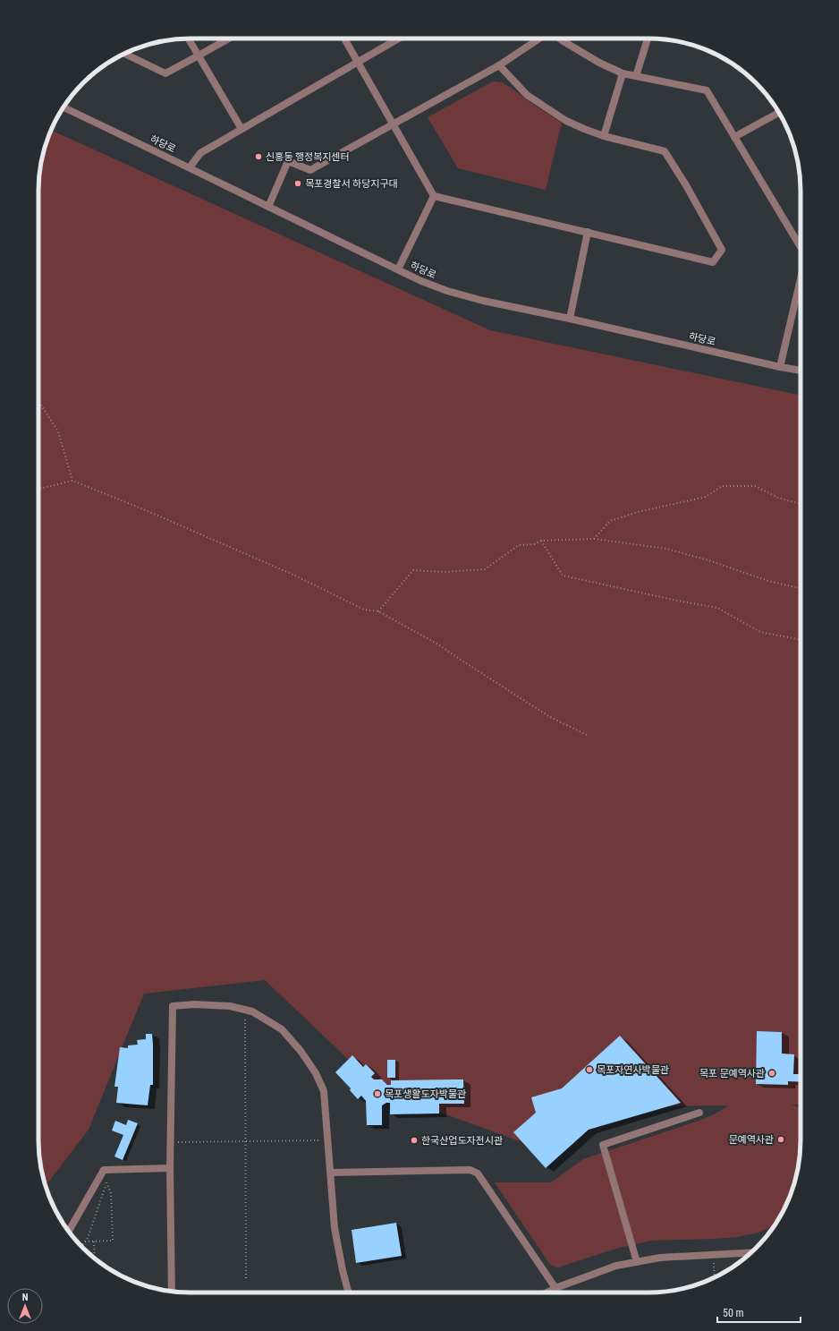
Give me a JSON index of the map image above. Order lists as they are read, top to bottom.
{
  "streets": {
    "street": ["하당로"]
  },
  "places": [
    "신흥동 행정복지센터",
    "목포경찰서 하당지구대",
    "목포자연사박물관",
    "목포 문예역사관",
    "목포생활도자박물관",
    "문예역사관",
    "한국산업도자전시관"
  ],
  "scale_bar": "50 m",
  "north": "top"
}
